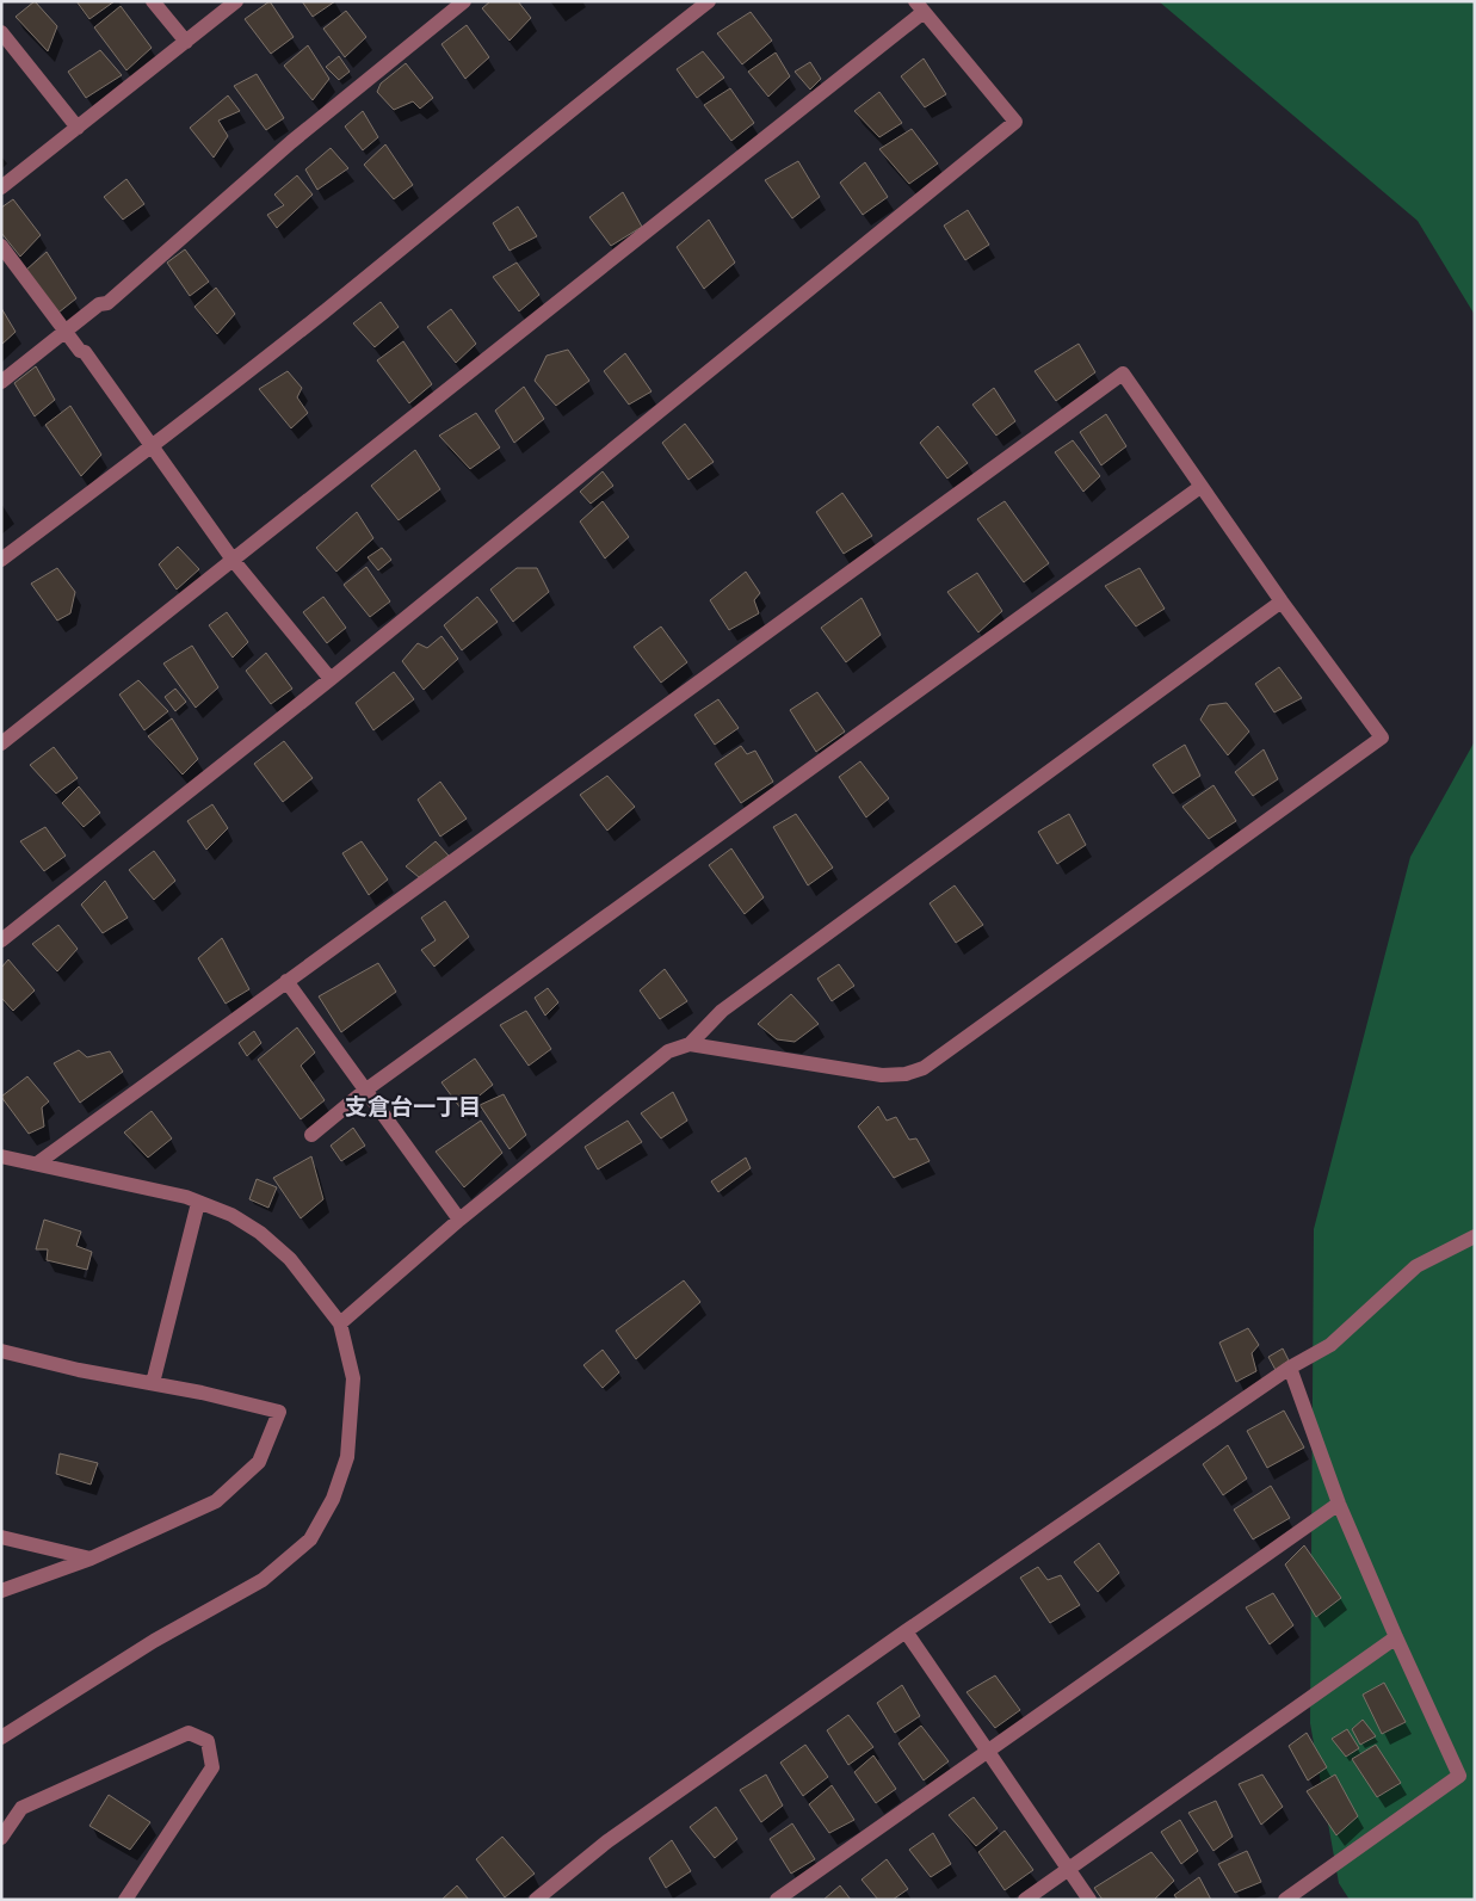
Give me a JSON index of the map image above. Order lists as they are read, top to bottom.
{
  "districts": ["支倉台一丁目"]
}
